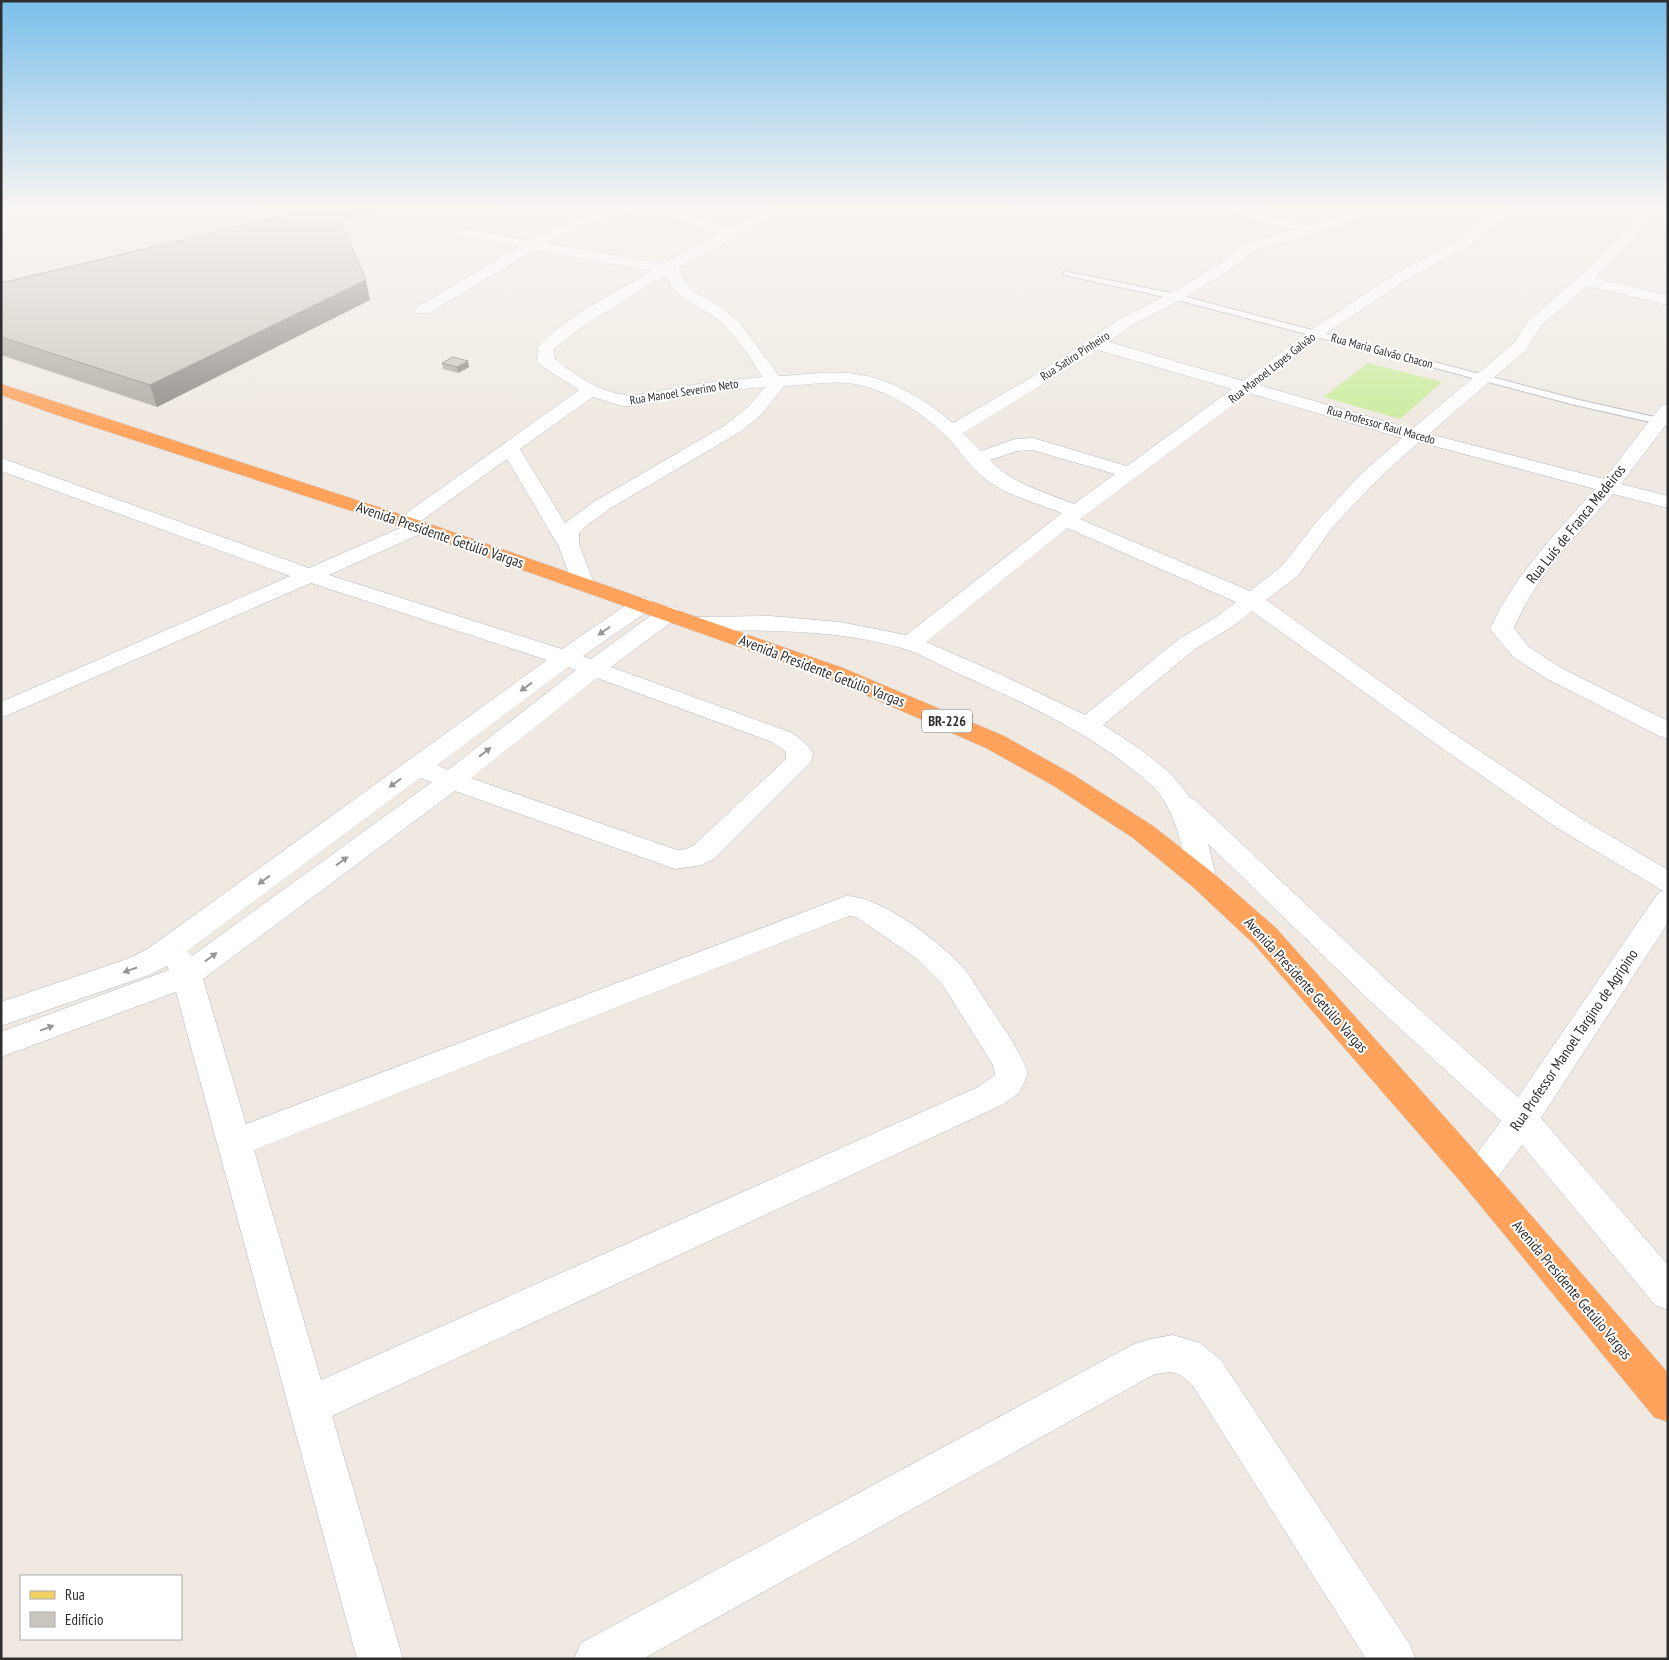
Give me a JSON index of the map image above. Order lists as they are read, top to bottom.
{
  "streets": {
    "highway": ["Avenida Presidente Getúlio Vargas", "BR-226"],
    "street": [
      "Rua Satiro Pinheiro",
      "Rua Manoel Lopes Galvão",
      "Rua Manoel Severino Neto",
      "Rua Professor Raul Macedo",
      "Rua Luís de Franca Medeiros",
      "Rua Professor Manoel Targino de Agripino"
    ],
    "lane": ["Rua Maria Galvão Chacon"]
  },
  "crossings": [
    ["Rua Maria Galvão Chacon", "Rua Satiro Pinheiro"],
    ["Rua Maria Galvão Chacon", "Rua Manoel Lopes Galvão"],
    ["Rua Maria Galvão Chacon", "Rua Luís de Franca Medeiros"],
    ["Rua Satiro Pinheiro", "Rua Manoel Severino Neto"],
    ["Rua Satiro Pinheiro", "Rua Professor Raul Macedo"],
    ["Rua Manoel Lopes Galvão", "Rua Manoel Severino Neto"],
    ["Rua Manoel Lopes Galvão", "Rua Professor Raul Macedo"],
    ["Rua Professor Raul Macedo", "Rua Luís de Franca Medeiros"],
    ["Avenida Presidente Getúlio Vargas", "Rua Professor Manoel Targino de Agripino"]
  ],
  "legend": ["Rua", "Edifício"]
}
